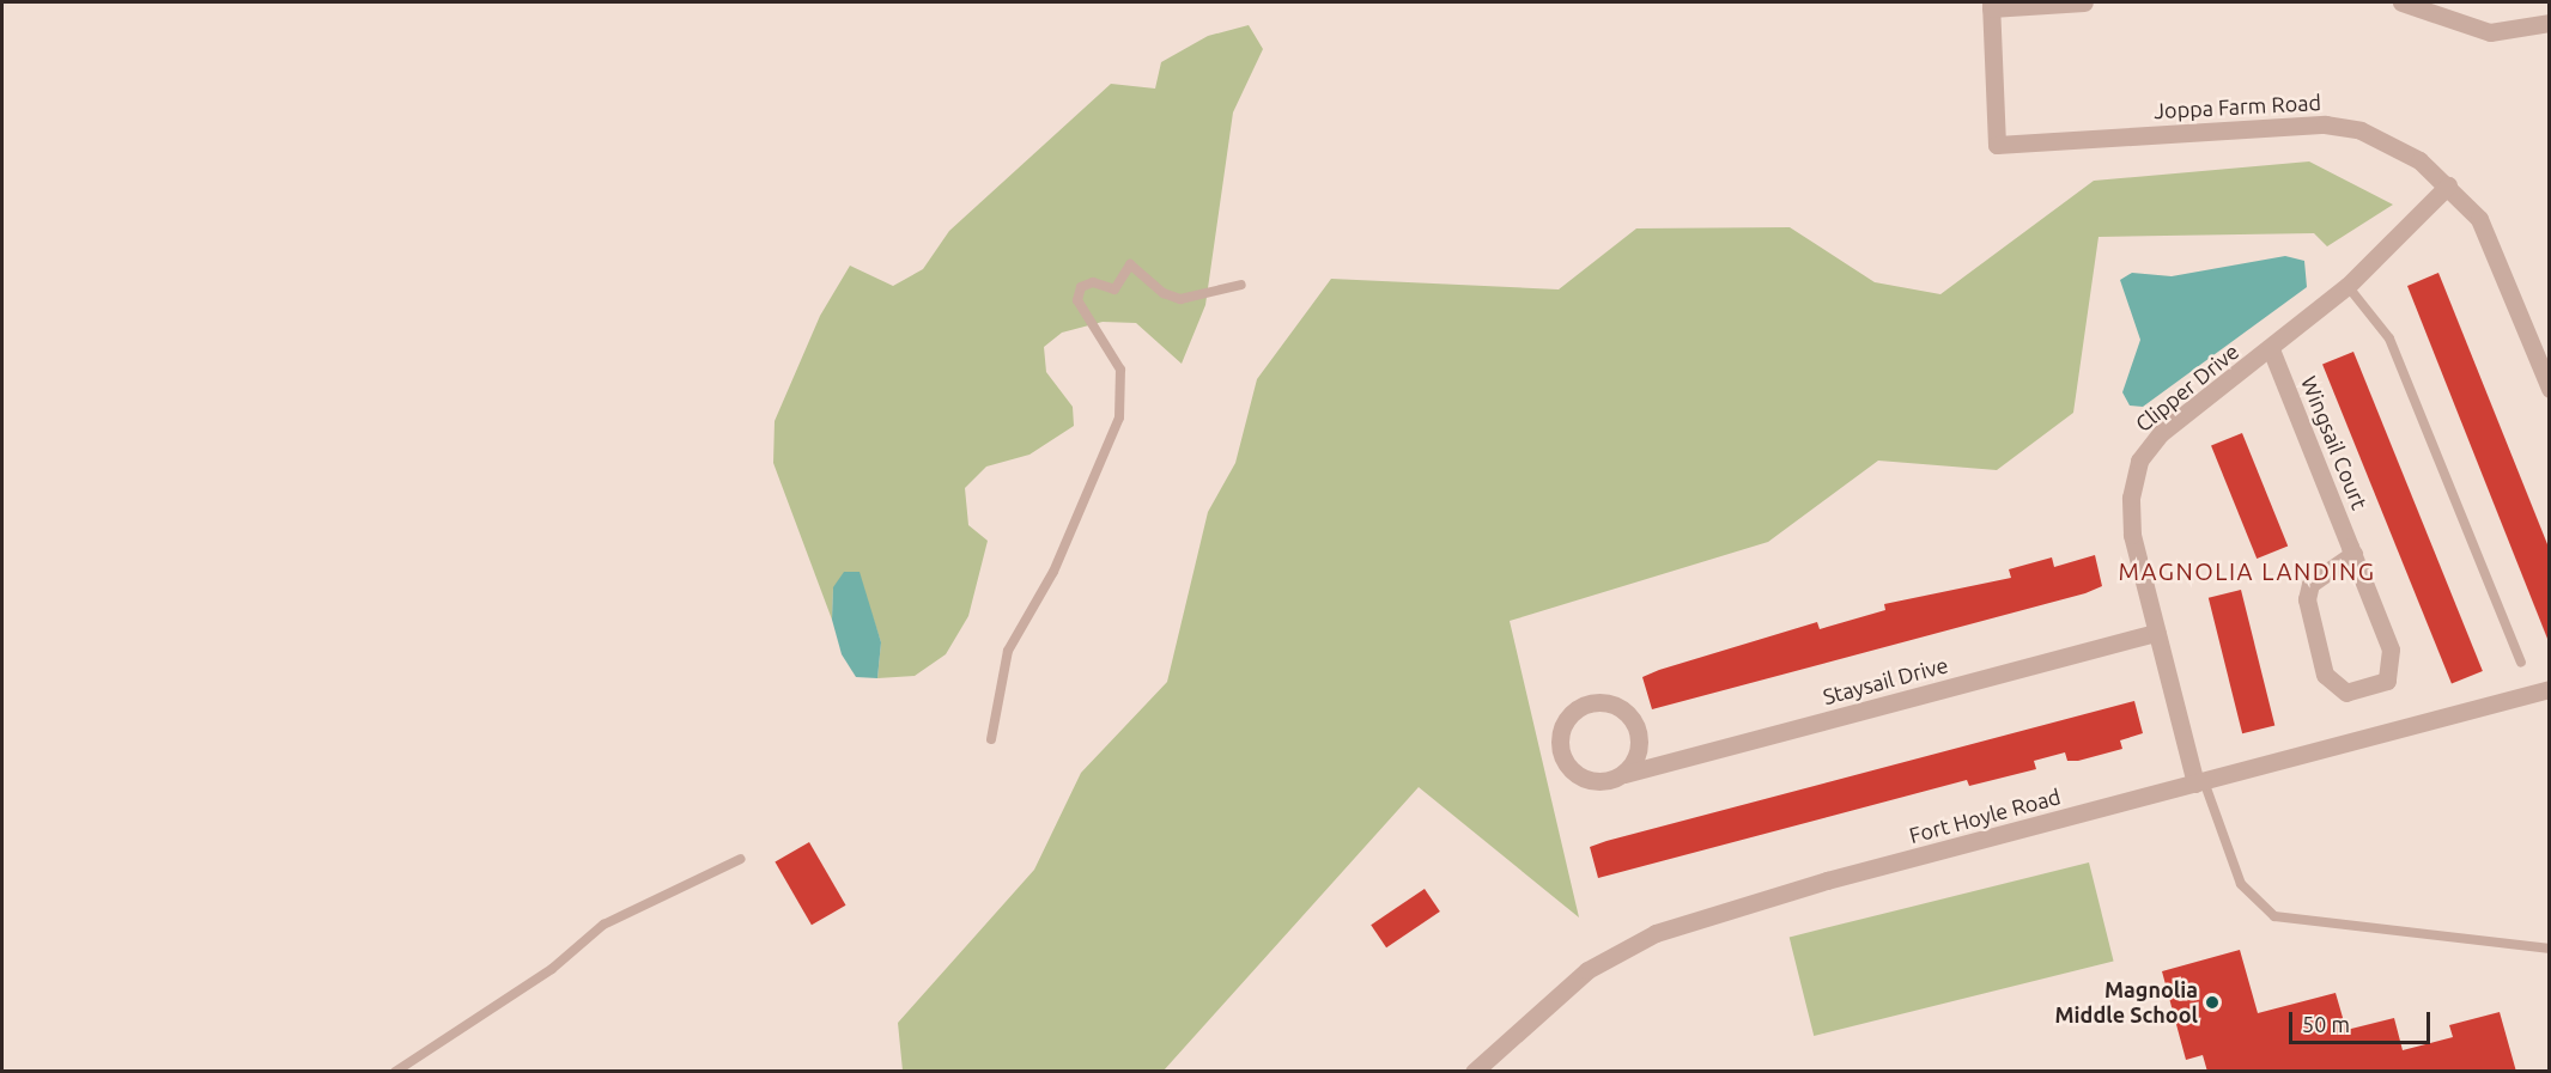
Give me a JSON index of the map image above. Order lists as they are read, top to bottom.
{
  "streets": {
    "street": [
      "Joppa Farm Road",
      "Clipper Drive",
      "Wingsail Court",
      "Staysail Drive",
      "Fort Hoyle Road"
    ]
  },
  "crossings": [
    ["Joppa Farm Road", "Clipper Drive"],
    ["Clipper Drive", "Wingsail Court"],
    ["Clipper Drive", "Staysail Drive"],
    ["Clipper Drive", "Fort Hoyle Road"]
  ],
  "districts": ["MAGNOLIA LANDING"],
  "places": ["Magnolia Middle School"],
  "scale_bar": "50 m"
}
